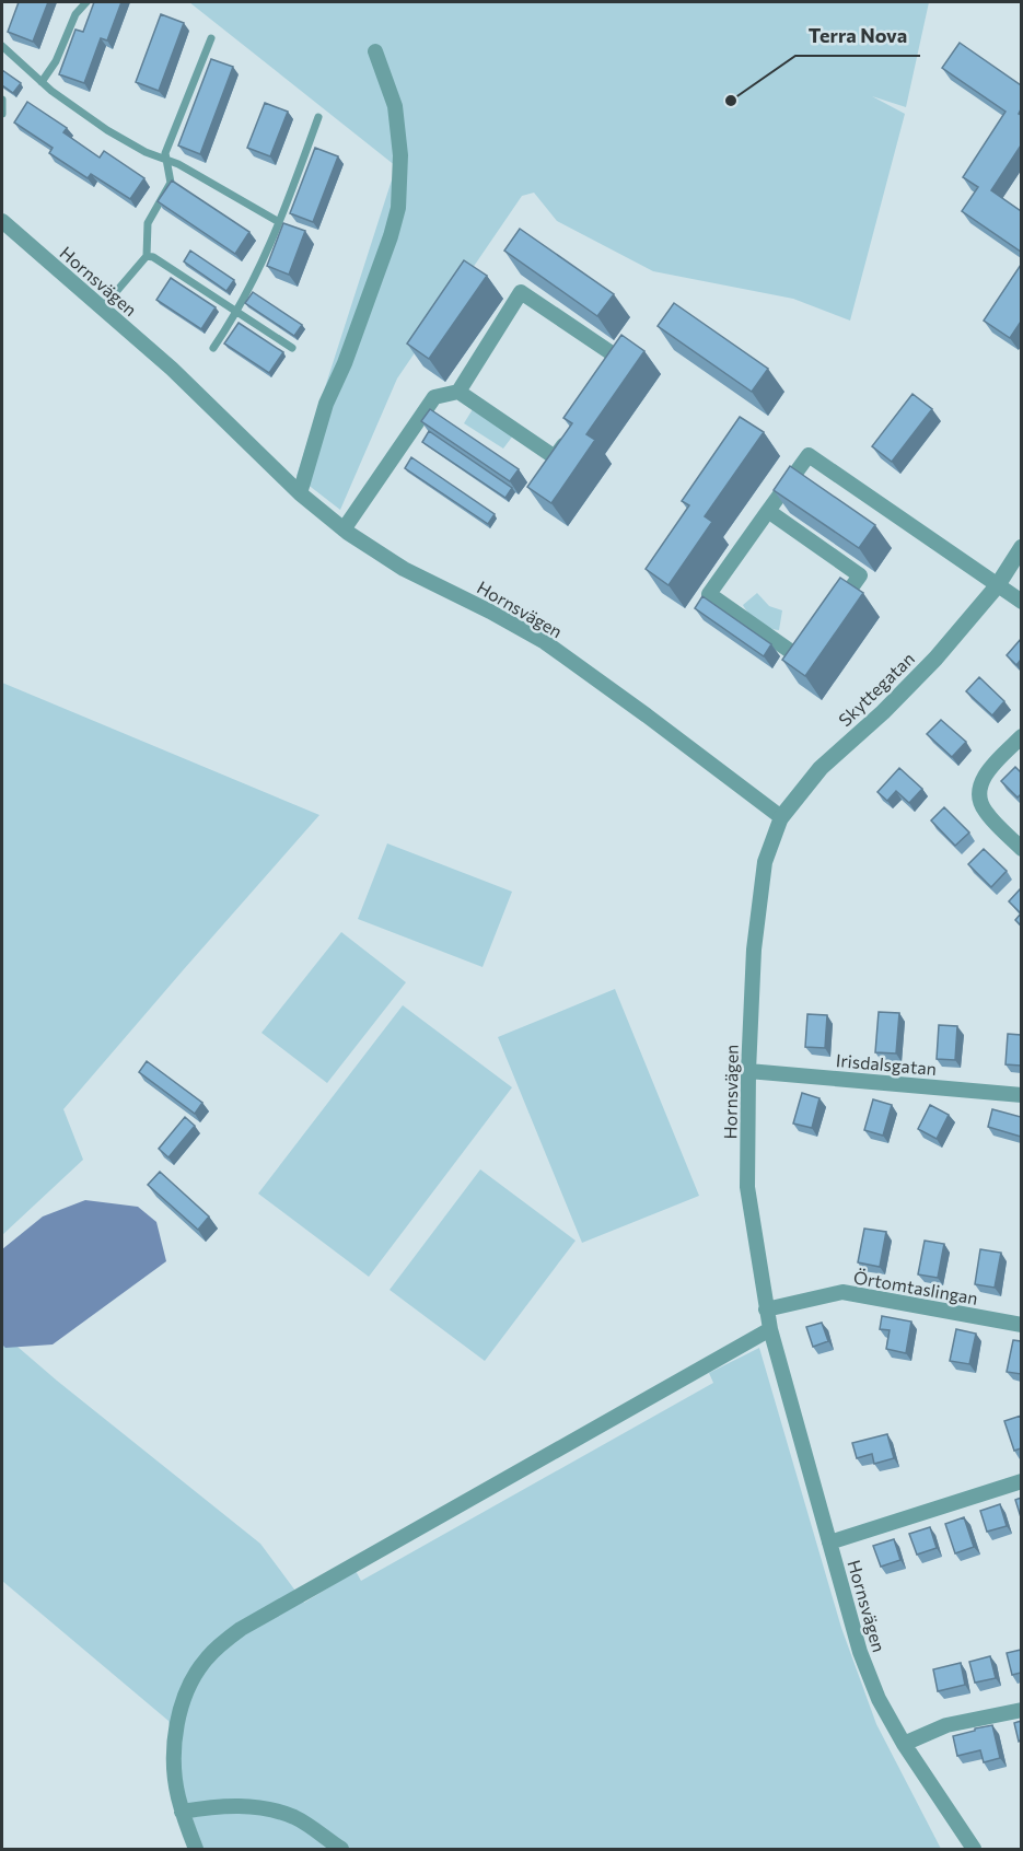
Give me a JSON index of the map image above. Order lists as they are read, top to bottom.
{
  "streets": {
    "street": [
      "Hornsvägen",
      "Skyttegatan",
      "Irisdalsgatan",
      "Örtomtaslingan"
    ]
  },
  "crossings": [
    ["Hornsvägen", "Skyttegatan"],
    ["Hornsvägen", "Irisdalsgatan"],
    ["Hornsvägen", "Örtomtaslingan"]
  ],
  "places": ["Terra Nova"]
}
